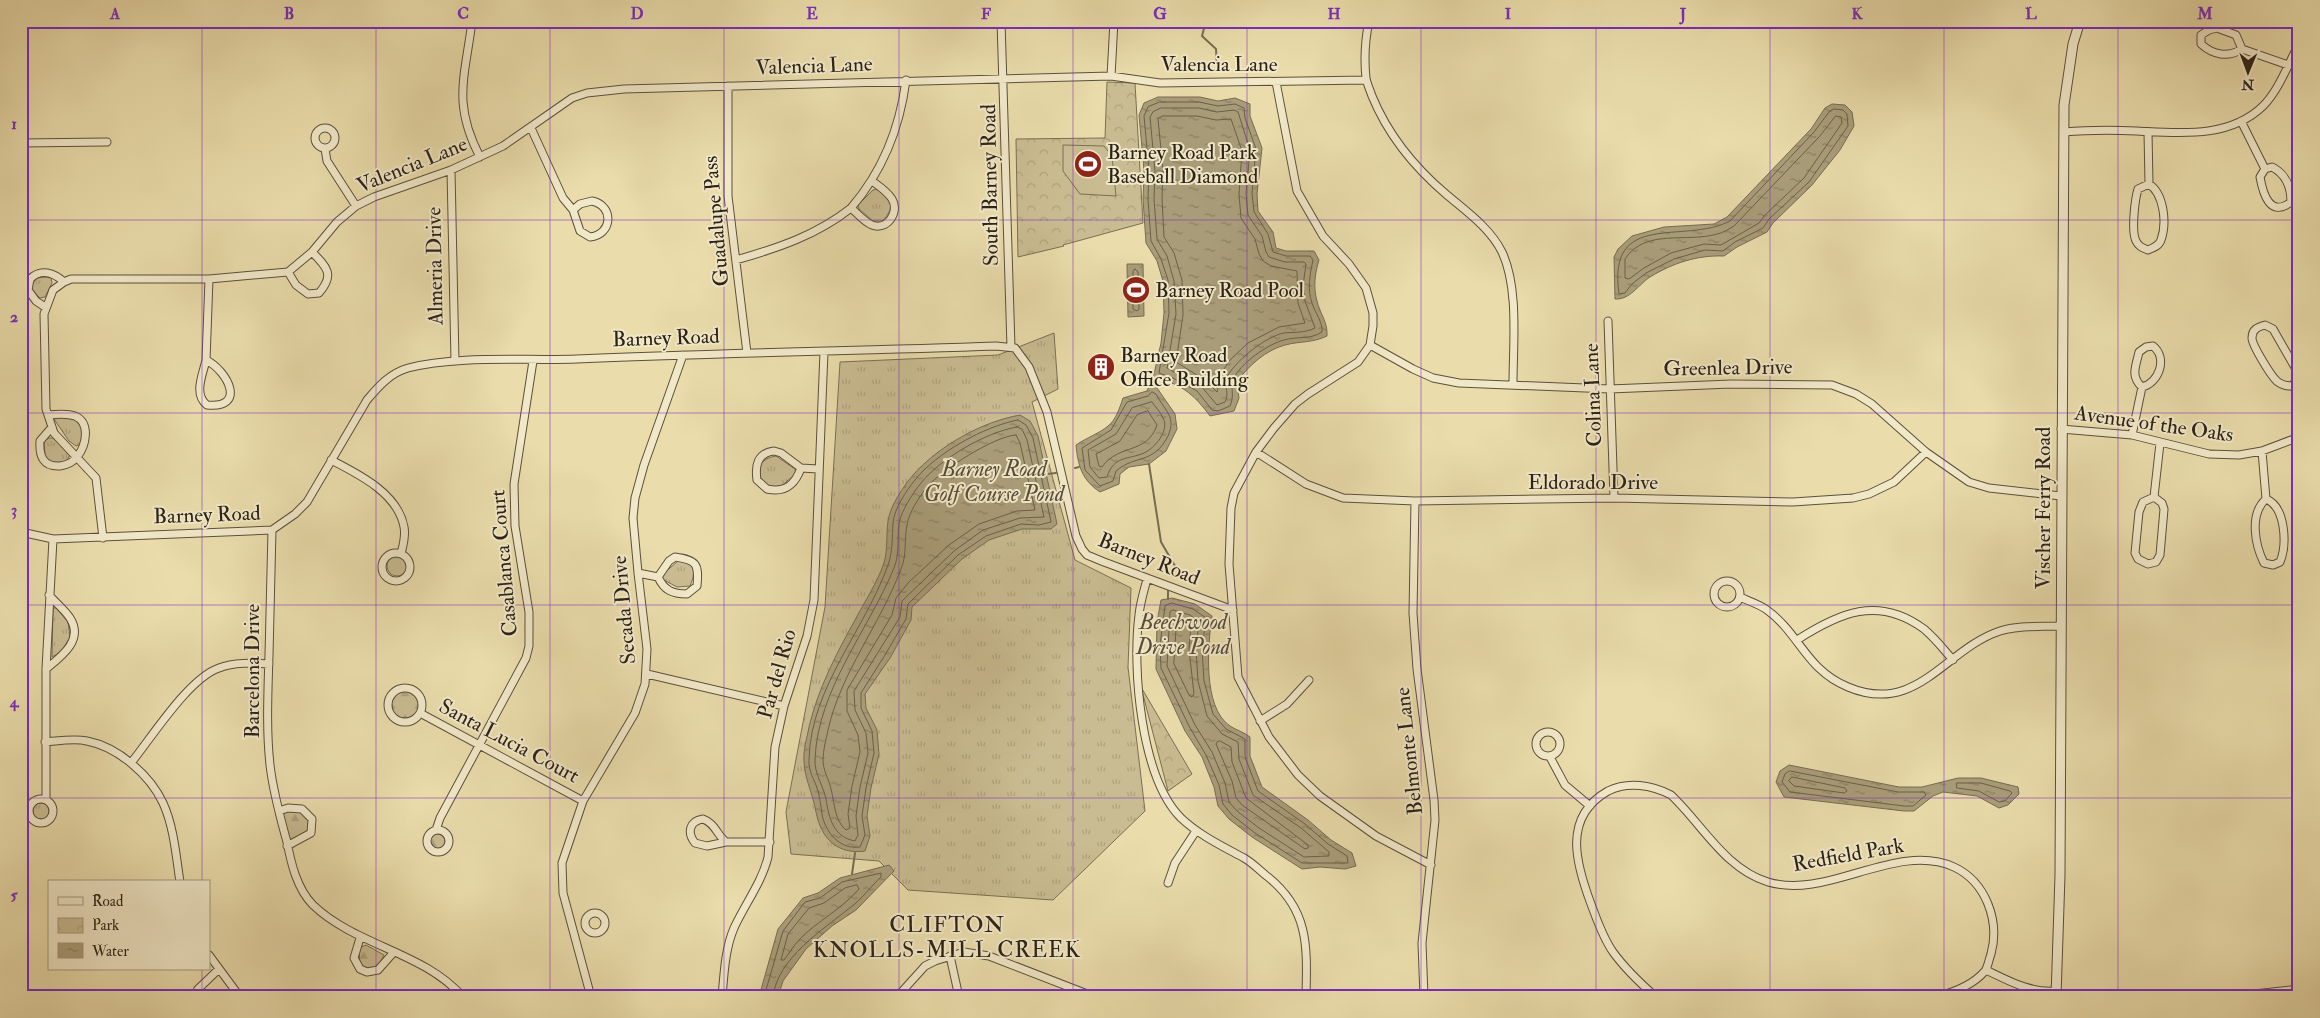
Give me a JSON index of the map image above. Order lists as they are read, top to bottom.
{
  "streets": {
    "street": [
      "Valencia Lane",
      "South Barney Road",
      "Guadalupe Pass",
      "Almeria Drive",
      "Barney Road",
      "Greenlea Drive",
      "Colina Lane",
      "Avenue of the Oaks",
      "Eldorado Drive",
      "Vischer Ferry Road",
      "Casablanca Court",
      "Secada Drive",
      "Barcelona Drive",
      "Par del Rio",
      "Santa Lucia Court",
      "Belmonte Lane",
      "Redfield Park"
    ]
  },
  "crossings": [
    ["Valencia Lane", "South Barney Road"],
    ["Valencia Lane", "Guadalupe Pass"],
    ["Valencia Lane", "Almeria Drive"],
    ["South Barney Road", "Barney Road"],
    ["Guadalupe Pass", "Barney Road"],
    ["Almeria Drive", "Barney Road"],
    ["Barney Road", "Casablanca Court"],
    ["Barney Road", "Secada Drive"],
    ["Barney Road", "Barcelona Drive"],
    ["Barney Road", "Par del Rio"],
    ["Greenlea Drive", "Colina Lane"],
    ["Greenlea Drive", "Eldorado Drive"],
    ["Greenlea Drive", "Vischer Ferry Road"],
    ["Colina Lane", "Eldorado Drive"],
    ["Avenue of the Oaks", "Vischer Ferry Road"],
    ["Eldorado Drive", "Belmonte Lane"],
    ["Casablanca Court", "Santa Lucia Court"],
    ["Secada Drive", "Santa Lucia Court"]
  ],
  "districts": ["CLIFTON KNOLLS-MILL CREEK"],
  "water": ["Barney Road Golf Course Pond", "Beechwood Drive Pond"],
  "places": {
    "sports": ["Barney Road Park Baseball Diamond", "Barney Road Pool"],
    "building": ["Barney Road Office Building"]
  },
  "legend": ["Road", "Park", "Water"],
  "north": "bottom",
  "grid": {
    "columns": [
      "A",
      "B",
      "C",
      "D",
      "E",
      "F",
      "G",
      "H",
      "I",
      "J",
      "K",
      "L",
      "M"
    ],
    "rows": [
      "1",
      "2",
      "3",
      "4",
      "5"
    ]
  }
}
